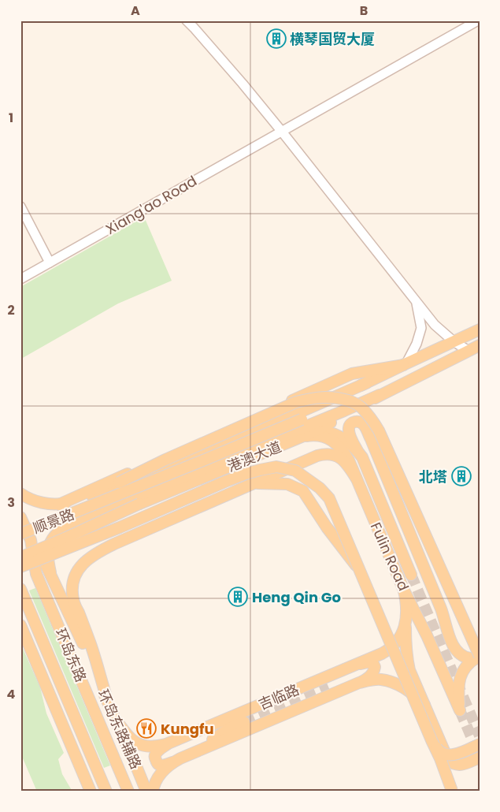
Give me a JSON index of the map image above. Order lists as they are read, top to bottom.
{
  "streets": {
    "main road": [
      "港澳大道",
      "顺景路",
      "Fulin Road",
      "环岛东路",
      "吉临路",
      "环岛东路辅路"
    ],
    "street": ["Xiang'ao Road"]
  },
  "crossings": [
    ["港澳大道", "顺景路"],
    ["港澳大道", "Fulin Road"],
    ["Fulin Road", "吉临路"],
    ["环岛东路", "环岛东路辅路"],
    ["吉临路", "环岛东路辅路"]
  ],
  "places": {
    "building": ["横琴国贸大厦", "北塔", "Heng Qin Go"],
    "restaurant": ["Kungfu"]
  },
  "grid": {
    "columns": ["A", "B"],
    "rows": [
      "1",
      "2",
      "3",
      "4"
    ]
  }
}
